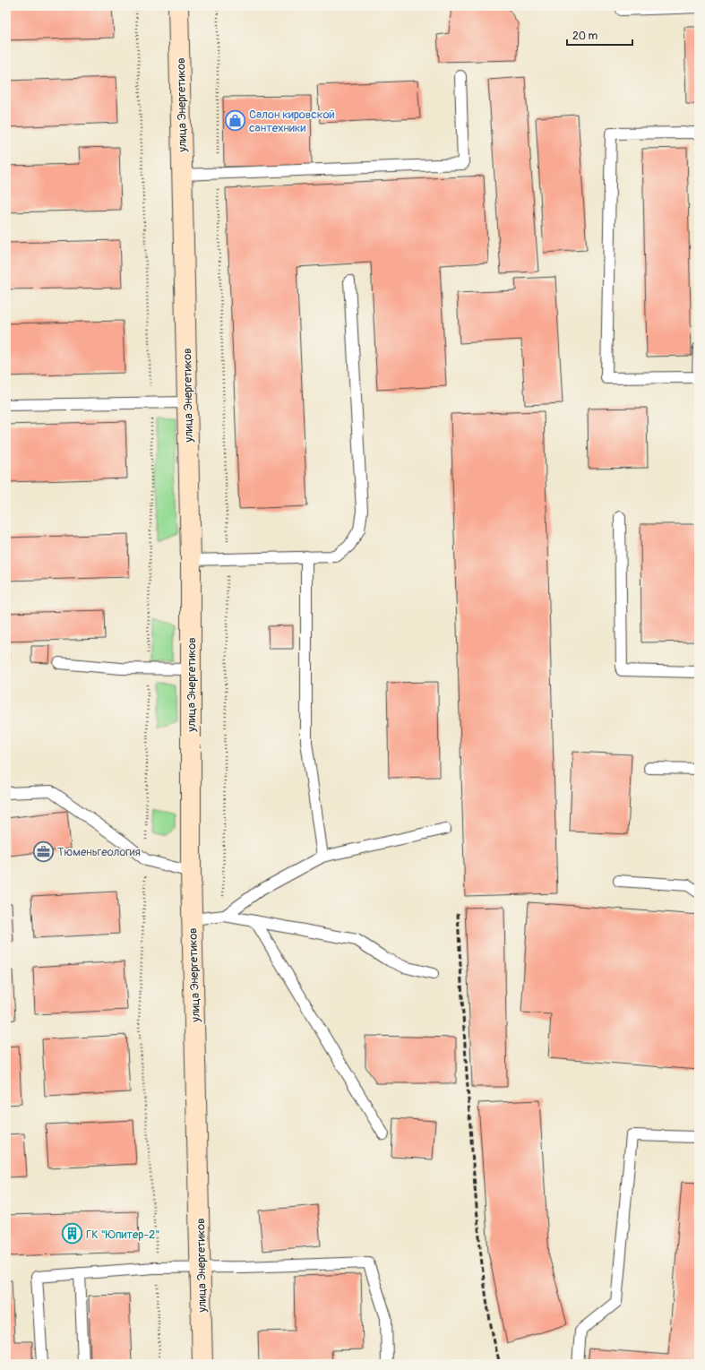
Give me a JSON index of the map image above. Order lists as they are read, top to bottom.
{
  "streets": {
    "street": ["улица Энергетиков"]
  },
  "places": {
    "shop": ["Салон кировской сантехники"],
    "office": ["Тюменьгеология"],
    "building": ["ГК \"Юпитер-2\""]
  },
  "scale_bar": "20 m"
}
